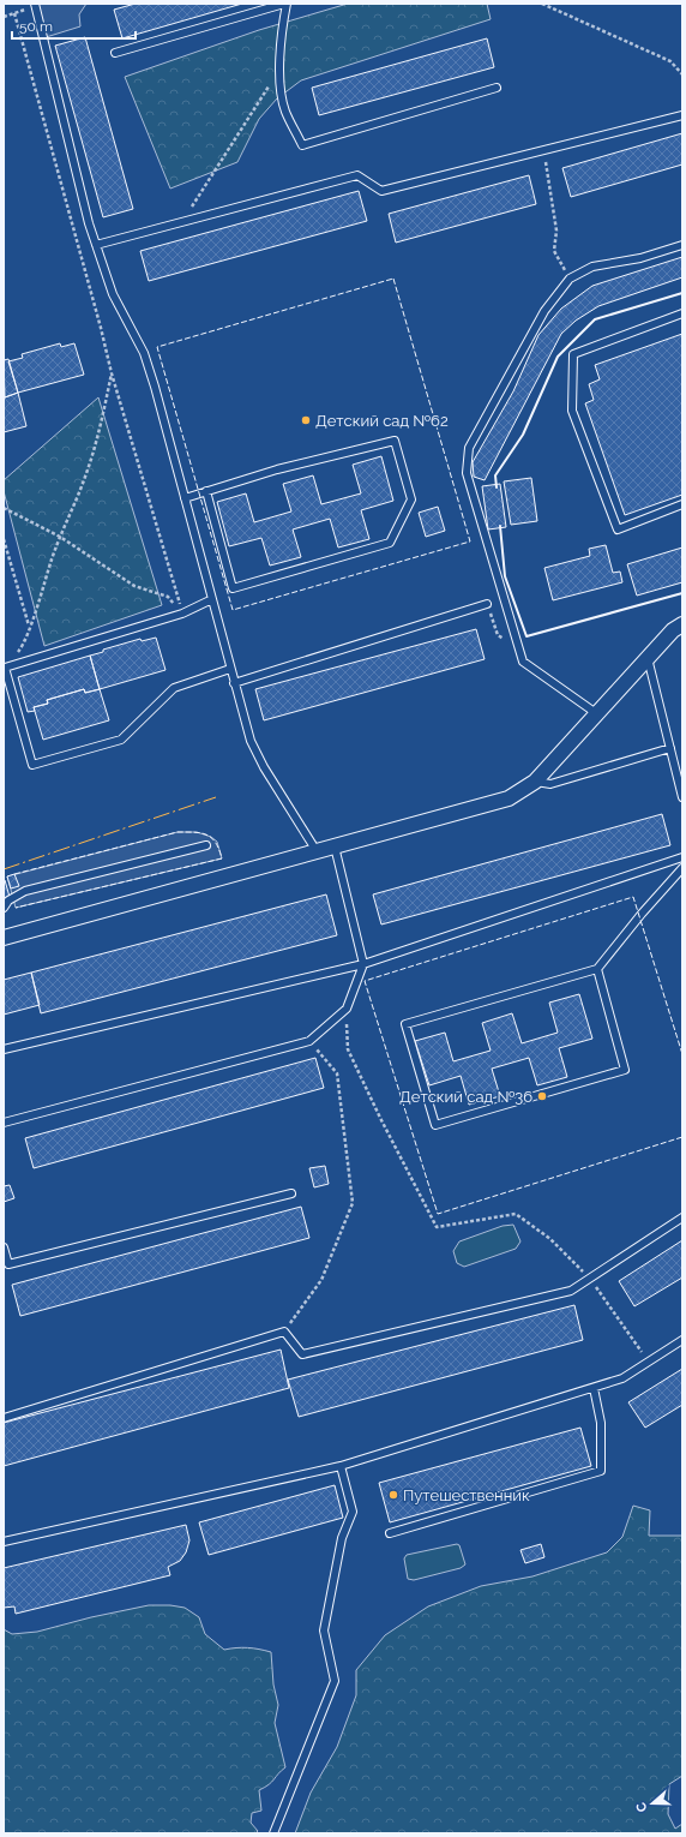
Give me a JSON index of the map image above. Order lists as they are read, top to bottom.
{
  "places": ["Детский сад №62", "Детский сад №36", "Путешественник"],
  "scale_bar": "50 m",
  "north": "left"
}
